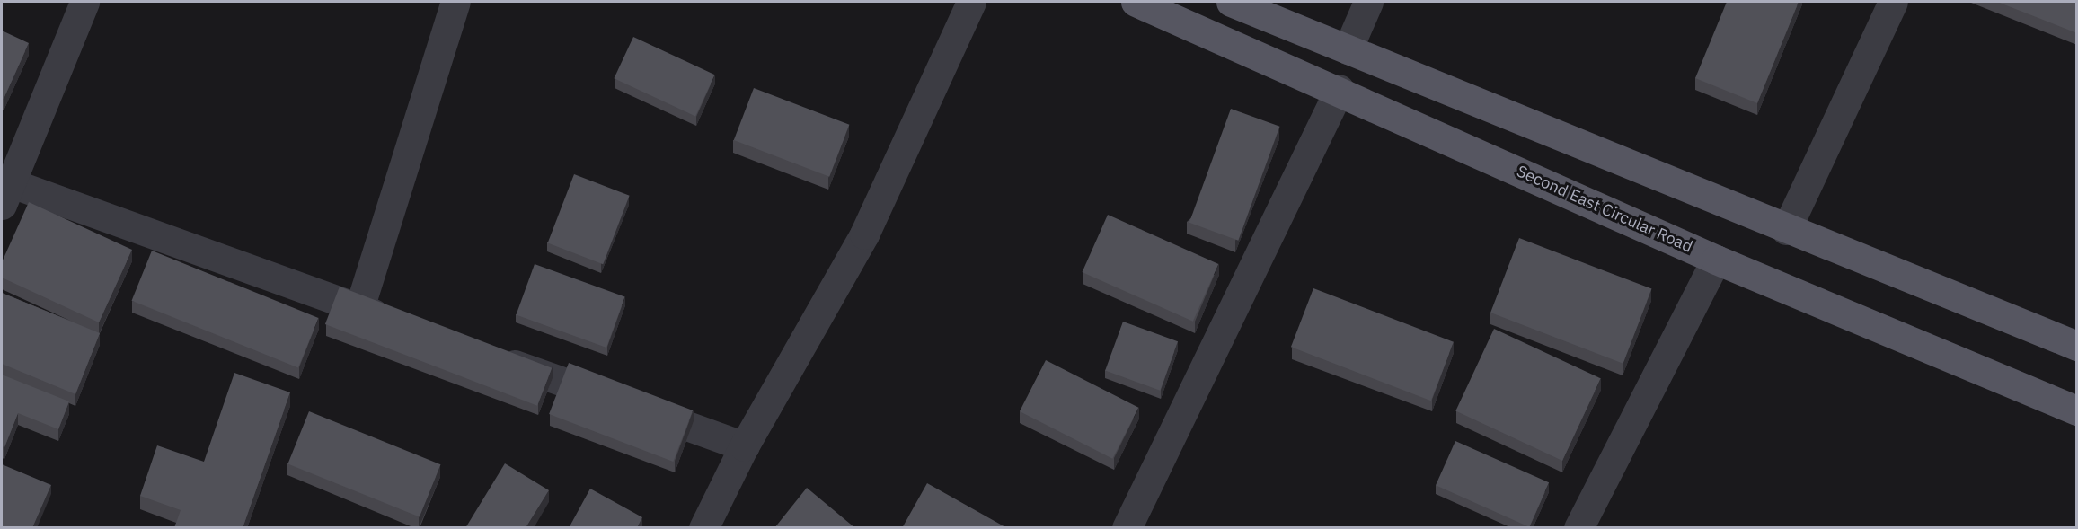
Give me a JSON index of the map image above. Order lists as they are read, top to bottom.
{
  "streets": {
    "main road": ["Second East Circular Road"]
  }
}
